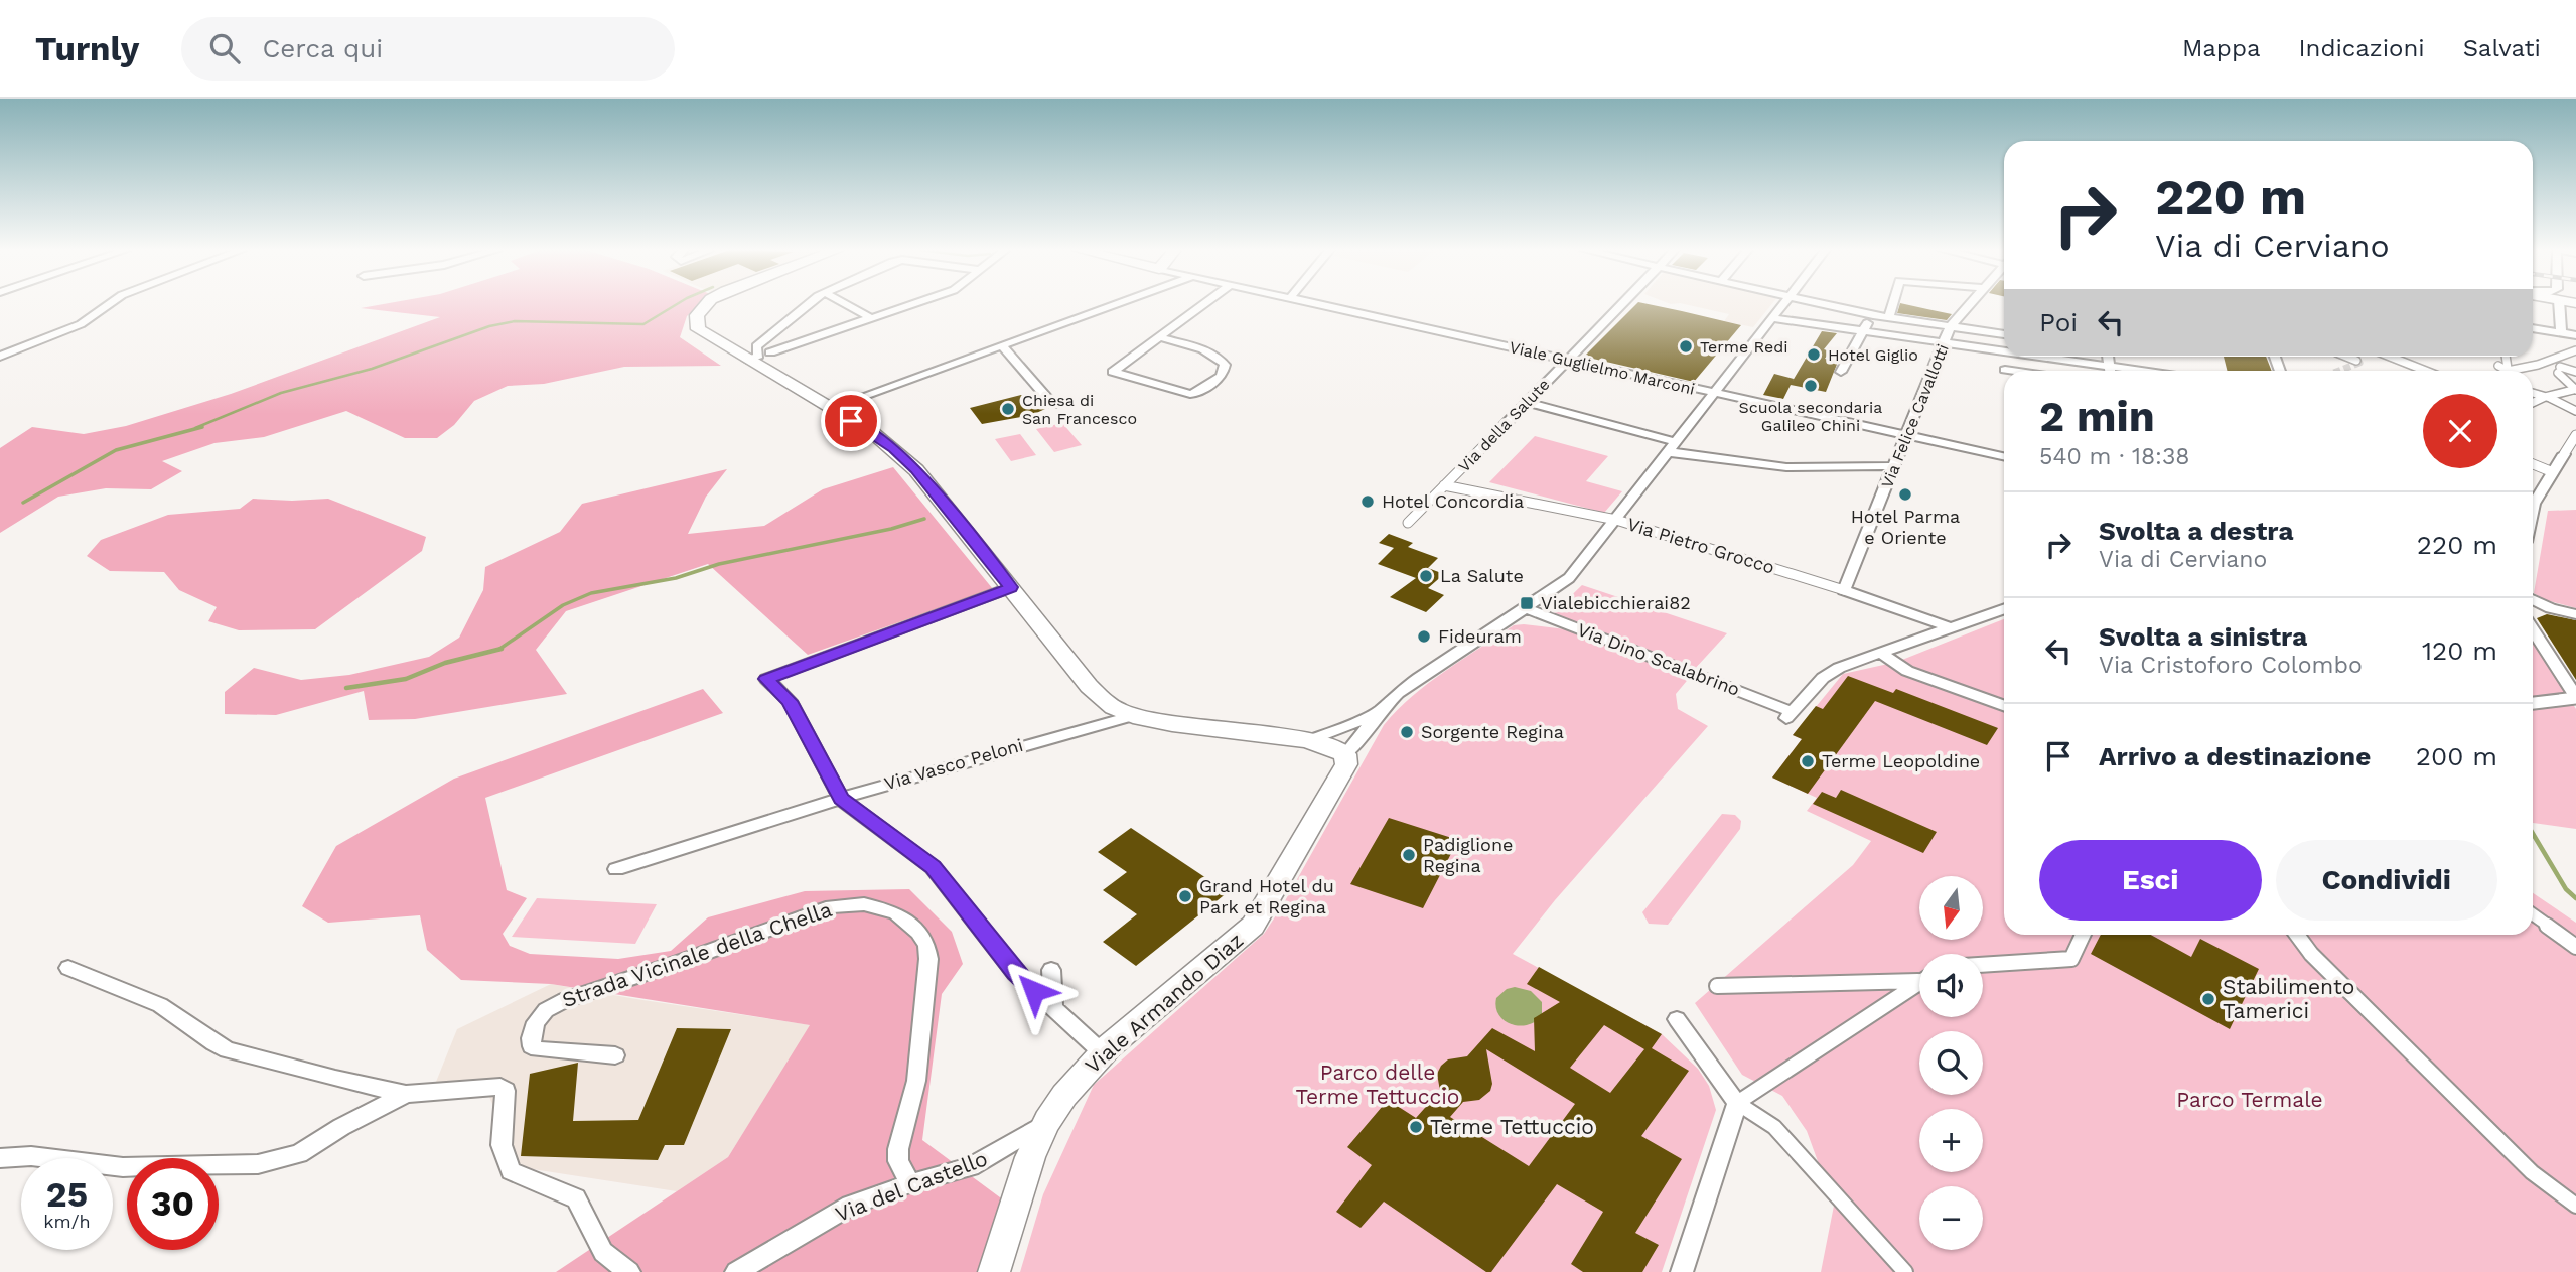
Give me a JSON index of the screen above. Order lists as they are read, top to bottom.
{
  "streets": {
    "main road": ["Viale Armando Diaz"],
    "street": [
      "Viale Guglielmo Marconi",
      "Via Felice Cavallotti",
      "Via della Salute",
      "Via Pietro Grocco",
      "Via Dino Scalabrino",
      "Via Vasco Peloni",
      "Strada Vicinale della Chella",
      "Via del Castello"
    ]
  },
  "crossings": [
    ["Viale Guglielmo Marconi", "Via Felice Cavallotti"],
    ["Viale Guglielmo Marconi", "Via della Salute"],
    ["Viale Guglielmo Marconi", "Viale Armando Diaz"],
    ["Via Felice Cavallotti", "Via Pietro Grocco"],
    ["Via della Salute", "Via Pietro Grocco"],
    ["Via Pietro Grocco", "Viale Armando Diaz"],
    ["Via Dino Scalabrino", "Viale Armando Diaz"],
    ["Strada Vicinale della Chella", "Via del Castello"],
    ["Viale Armando Diaz", "Via del Castello"]
  ],
  "parks": ["Parco delle Terme Tettuccio", "Parco Termale"],
  "places": {
    "other": [
      "Terme Redi",
      "Hotel Giglio",
      "Scuola secondaria Galileo Chini",
      "Chiesa di San Francesco",
      "Hotel Parma e Oriente",
      "Hotel Concordia",
      "La Salute",
      "Fideuram",
      "Sorgente Regina",
      "Terme Leopoldine",
      "Padiglione Regina",
      "Grand Hotel du Park et Regina",
      "Stabilimento Tamerici",
      "Terme Tettuccio"
    ],
    "transit": ["Vialebicchierai82"]
  },
  "north": "bottom",
  "page": {
    "header": "Turnly",
    "search": "Cerca qui",
    "nav": ["Mappa", "Indicazioni", "Salvati"],
    "turn": ["220 m", "Via di Cerviano"],
    "then": "Poi",
    "heading": ["2 min", "540 m · 18:38"],
    "list": [
      {
        "name": "Svolta a destra",
        "note": "Via di Cerviano",
        "value": "220 m"
      },
      {
        "name": "Svolta a sinistra",
        "note": "Via Cristoforo Colombo",
        "value": "120 m"
      },
      {
        "name": "Arrivo a destinazione",
        "value": "200 m"
      }
    ],
    "buttons": ["Esci", "Condividi"],
    "map_buttons": ["+", "−"],
    "speed": "25 km/h",
    "limit": "30"
  }
}
